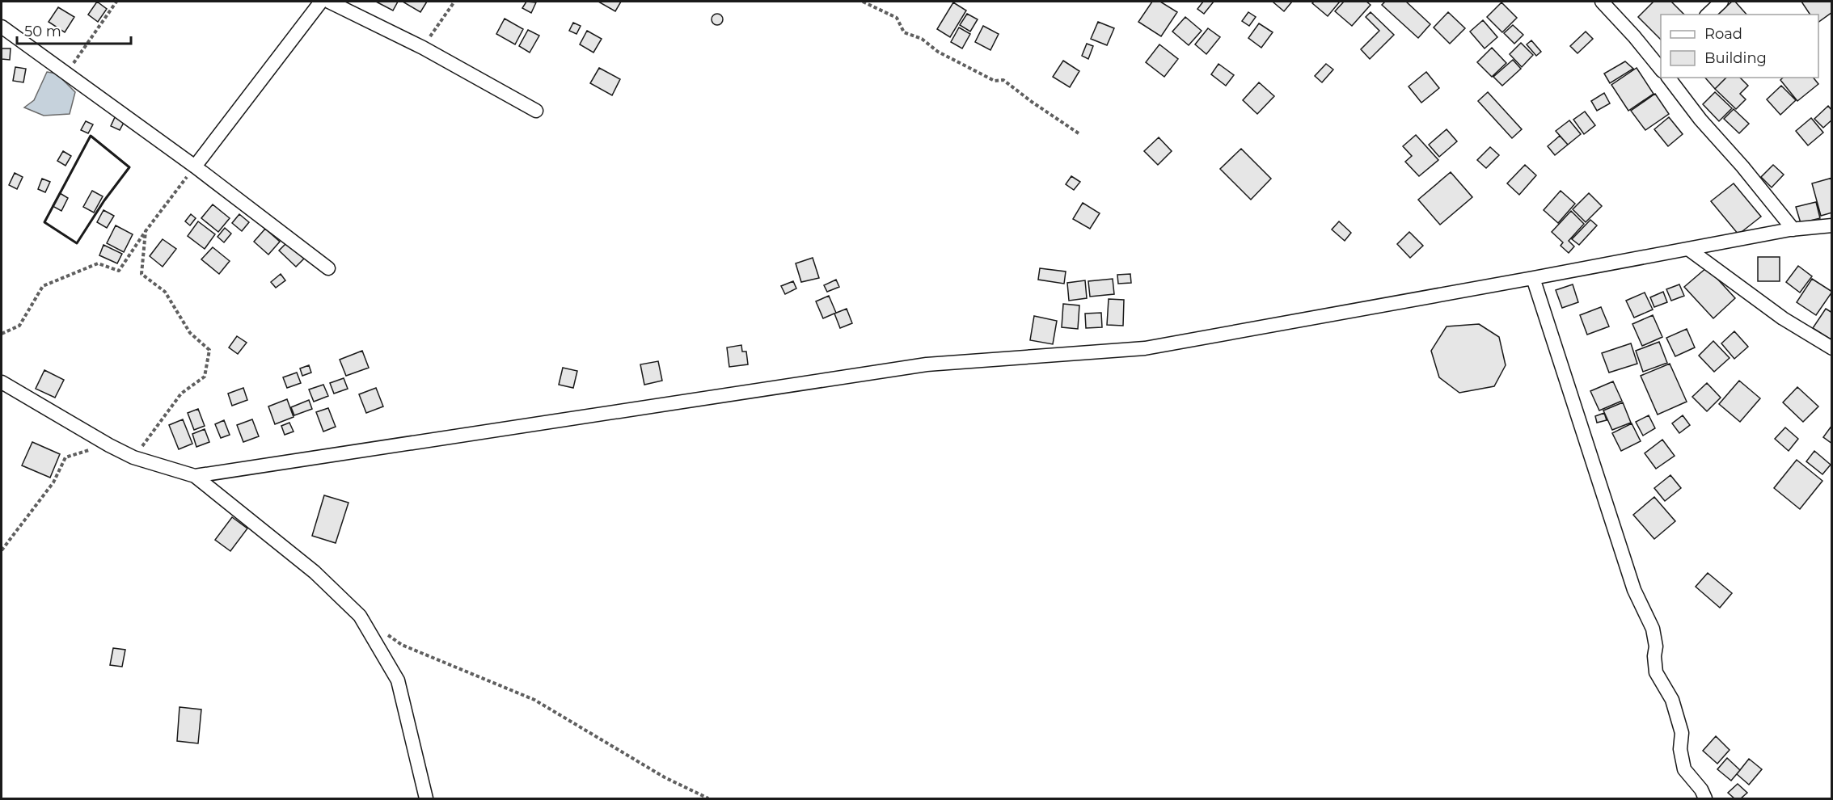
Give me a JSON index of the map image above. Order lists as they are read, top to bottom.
{
  "legend": ["Road", "Building"],
  "scale_bar": "50 m"
}
